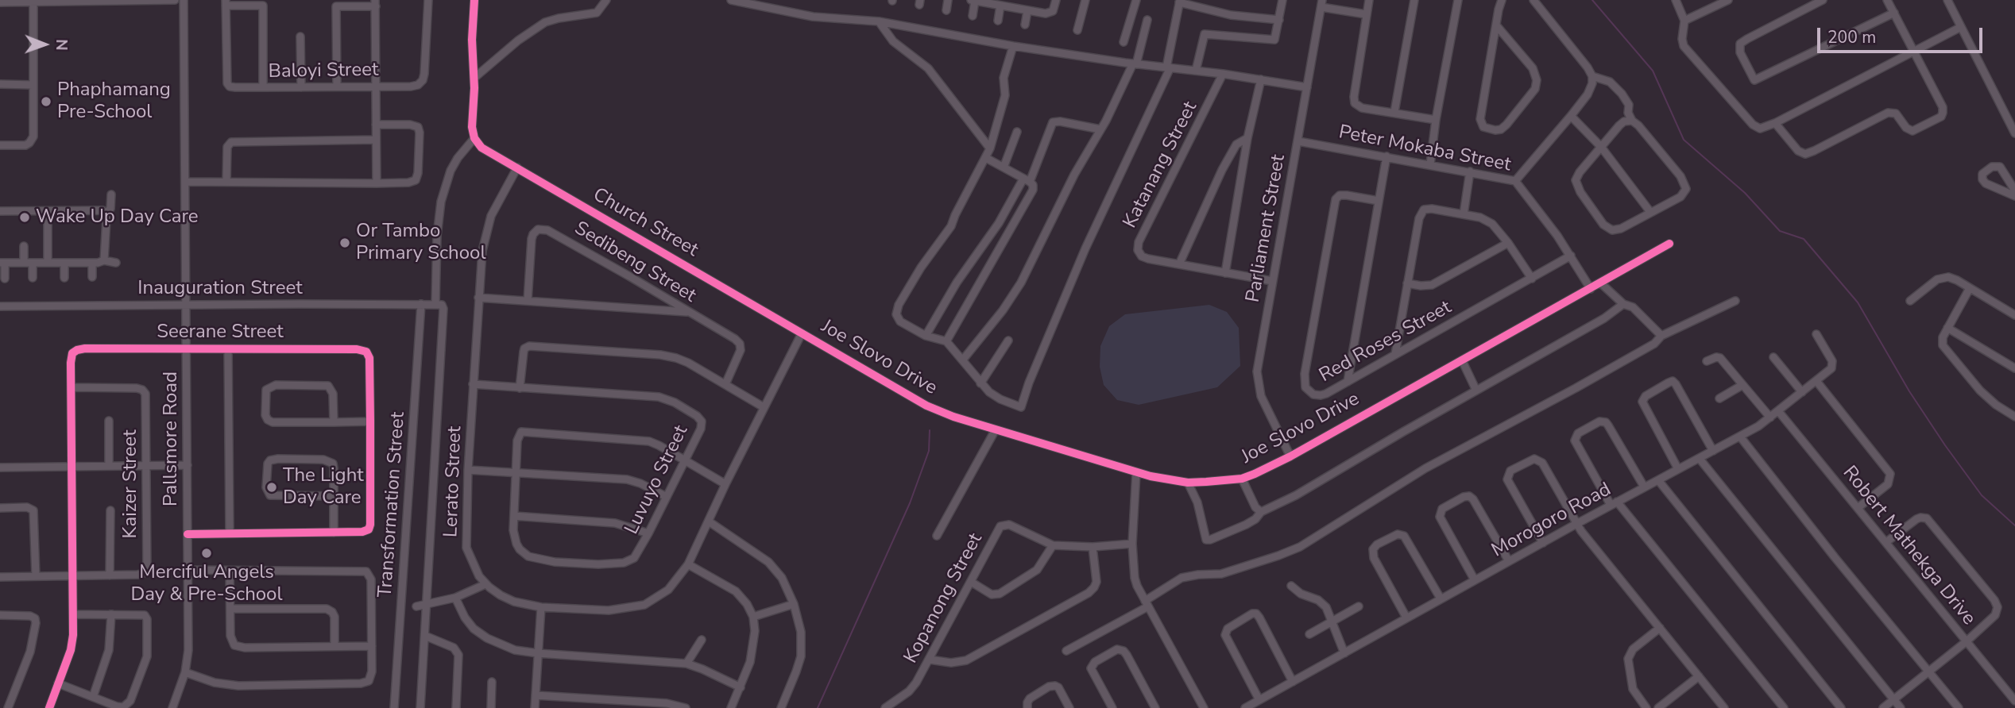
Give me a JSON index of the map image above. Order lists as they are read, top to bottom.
{
  "streets": {
    "street": [
      "Baloyi Street",
      "Peter Mokaba Street",
      "Katanang Street",
      "Church Street",
      "Parliament Street",
      "Sedibeng Street",
      "Inauguration Street",
      "Seerane Street",
      "Red Roses Street",
      "Joe Slovo Drive",
      "Pallsmore Road",
      "Luvuyo Street",
      "Lerato Street",
      "Kaizer Street",
      "Transformation Street",
      "Morogoro Road",
      "Robert Mathekga Drive",
      "Kopanong Street"
    ]
  },
  "crossings": [
    ["Peter Mokaba Street", "Parliament Street"],
    ["Peter Mokaba Street", "Red Roses Street"],
    ["Peter Mokaba Street", "Joe Slovo Drive"],
    ["Katanang Street", "Parliament Street"],
    ["Church Street", "Joe Slovo Drive"],
    ["Church Street", "Lerato Street"],
    ["Parliament Street", "Joe Slovo Drive"],
    ["Inauguration Street", "Pallsmore Road"],
    ["Inauguration Street", "Transformation Street"],
    ["Seerane Street", "Pallsmore Road"],
    ["Seerane Street", "Kaizer Street"],
    ["Joe Slovo Drive", "Lerato Street"],
    ["Luvuyo Street", "Lerato Street"],
    ["Morogoro Road", "Robert Mathekga Drive"]
  ],
  "places": [
    "Phaphamang Pre-School",
    "Wake Up Day Care",
    "Or Tambo Primary School",
    "The Light Day Care",
    "Merciful Angels Day & Pre-School"
  ],
  "scale_bar": "200 m",
  "north": "right"
}
